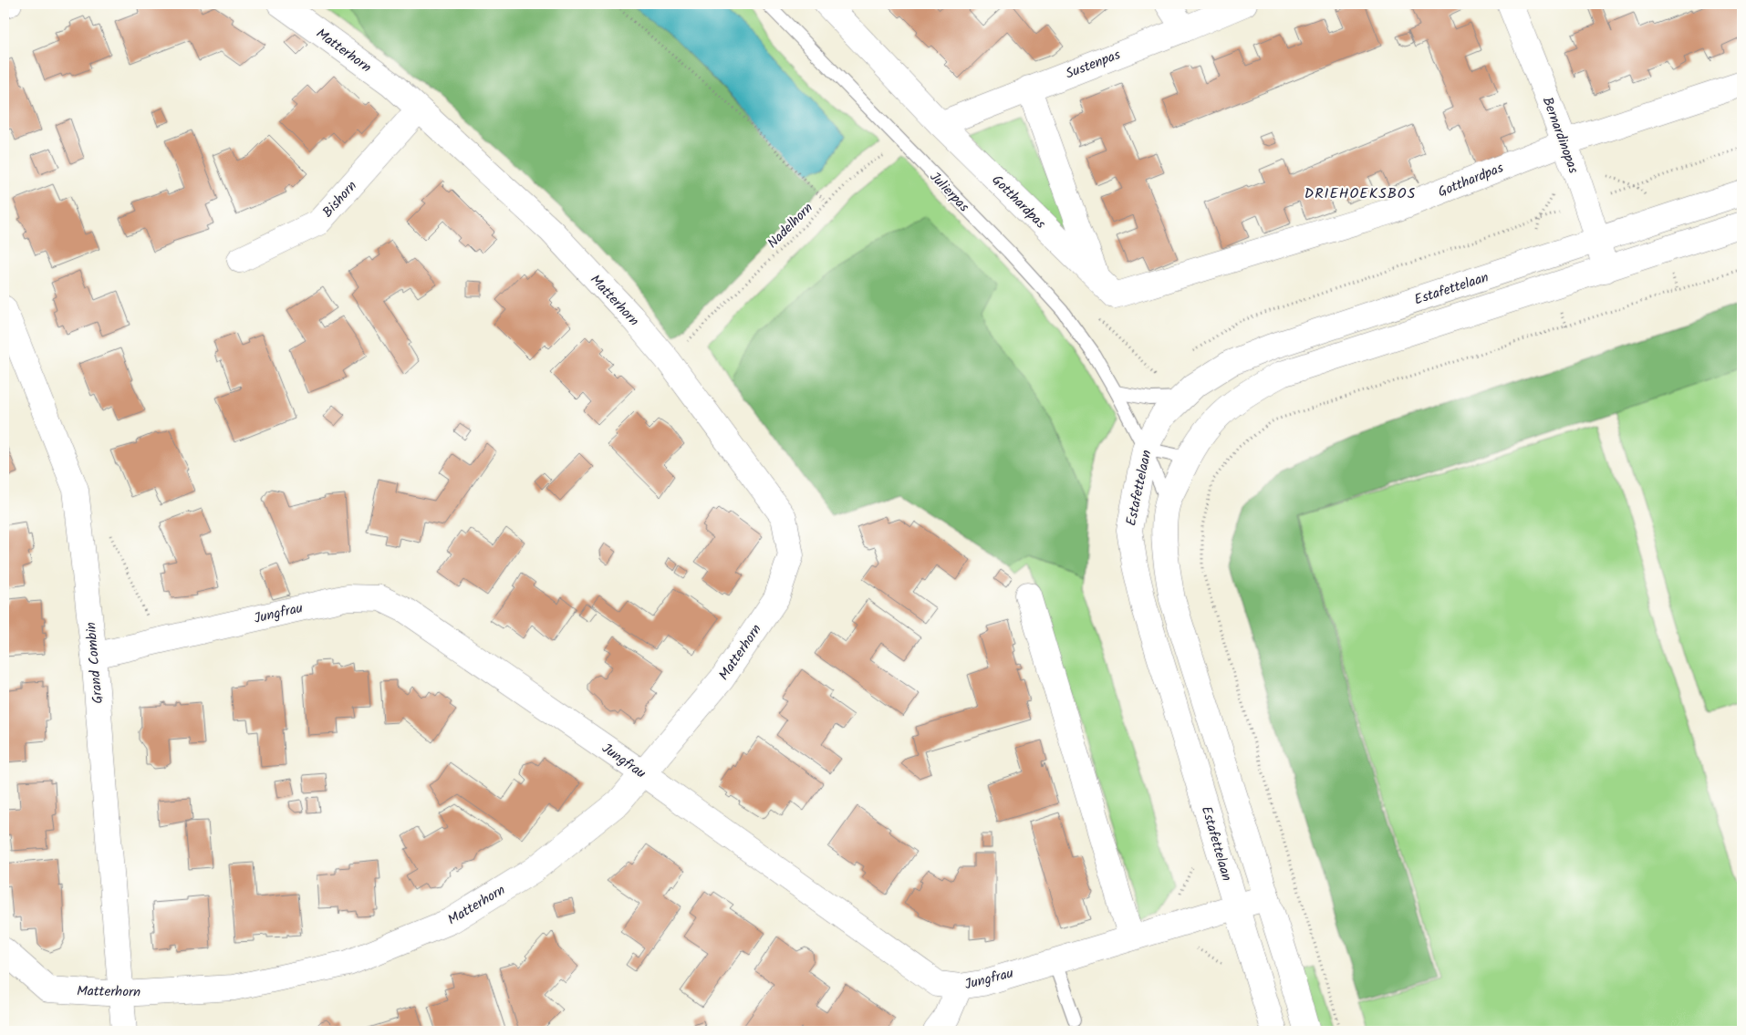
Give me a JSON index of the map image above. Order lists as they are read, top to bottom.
{
  "streets": {
    "street": [
      "Matterhorn",
      "Sustenpas",
      "Bernardinopas",
      "Gotthardpas",
      "Bishorn",
      "Estafettelaan",
      "Jungfrau",
      "Grand Combin"
    ],
    "lane": ["Julierpas"],
    "path": ["Nadelhorn"]
  },
  "crossings": [
    ["Matterhorn", "Bishorn"],
    ["Matterhorn", "Nadelhorn"],
    ["Matterhorn", "Jungfrau"],
    ["Matterhorn", "Grand Combin"],
    ["Sustenpas", "Gotthardpas"],
    ["Bernardinopas", "Gotthardpas"],
    ["Bernardinopas", "Estafettelaan"],
    ["Julierpas", "Nadelhorn"],
    ["Julierpas", "Estafettelaan"],
    ["Estafettelaan", "Jungfrau"],
    ["Jungfrau", "Grand Combin"]
  ],
  "districts": ["DRIEHOEKSBOS"]
}
